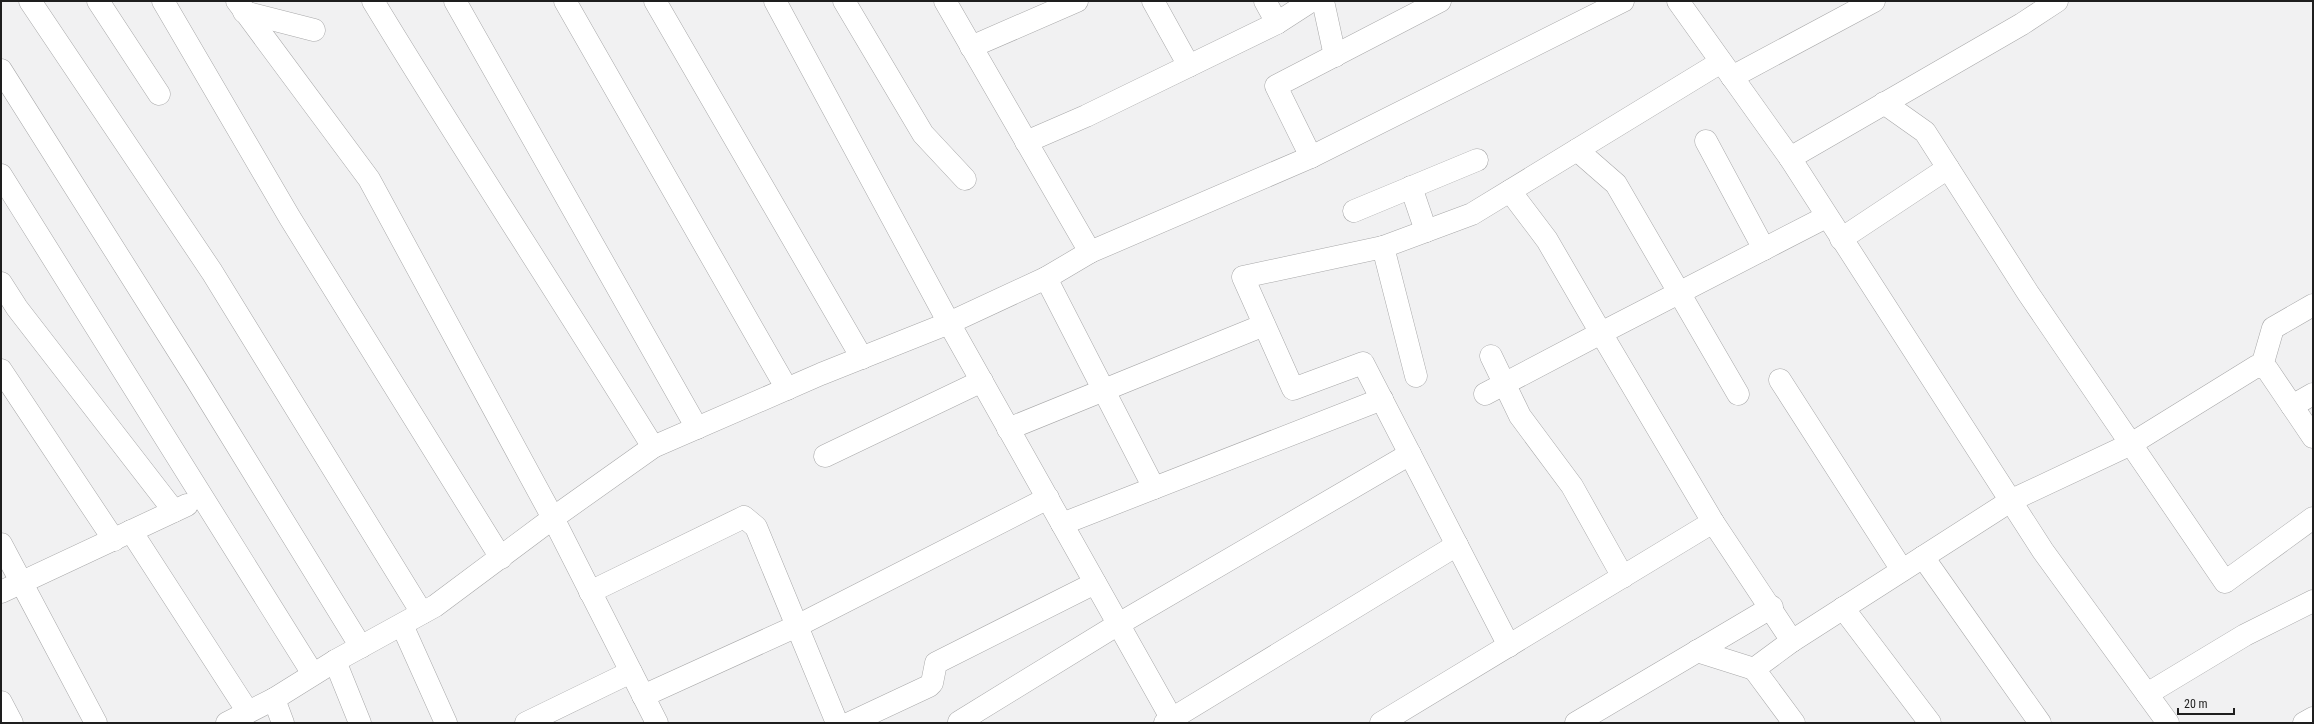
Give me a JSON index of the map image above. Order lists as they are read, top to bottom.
{
  "scale_bar": "20 m"
}
